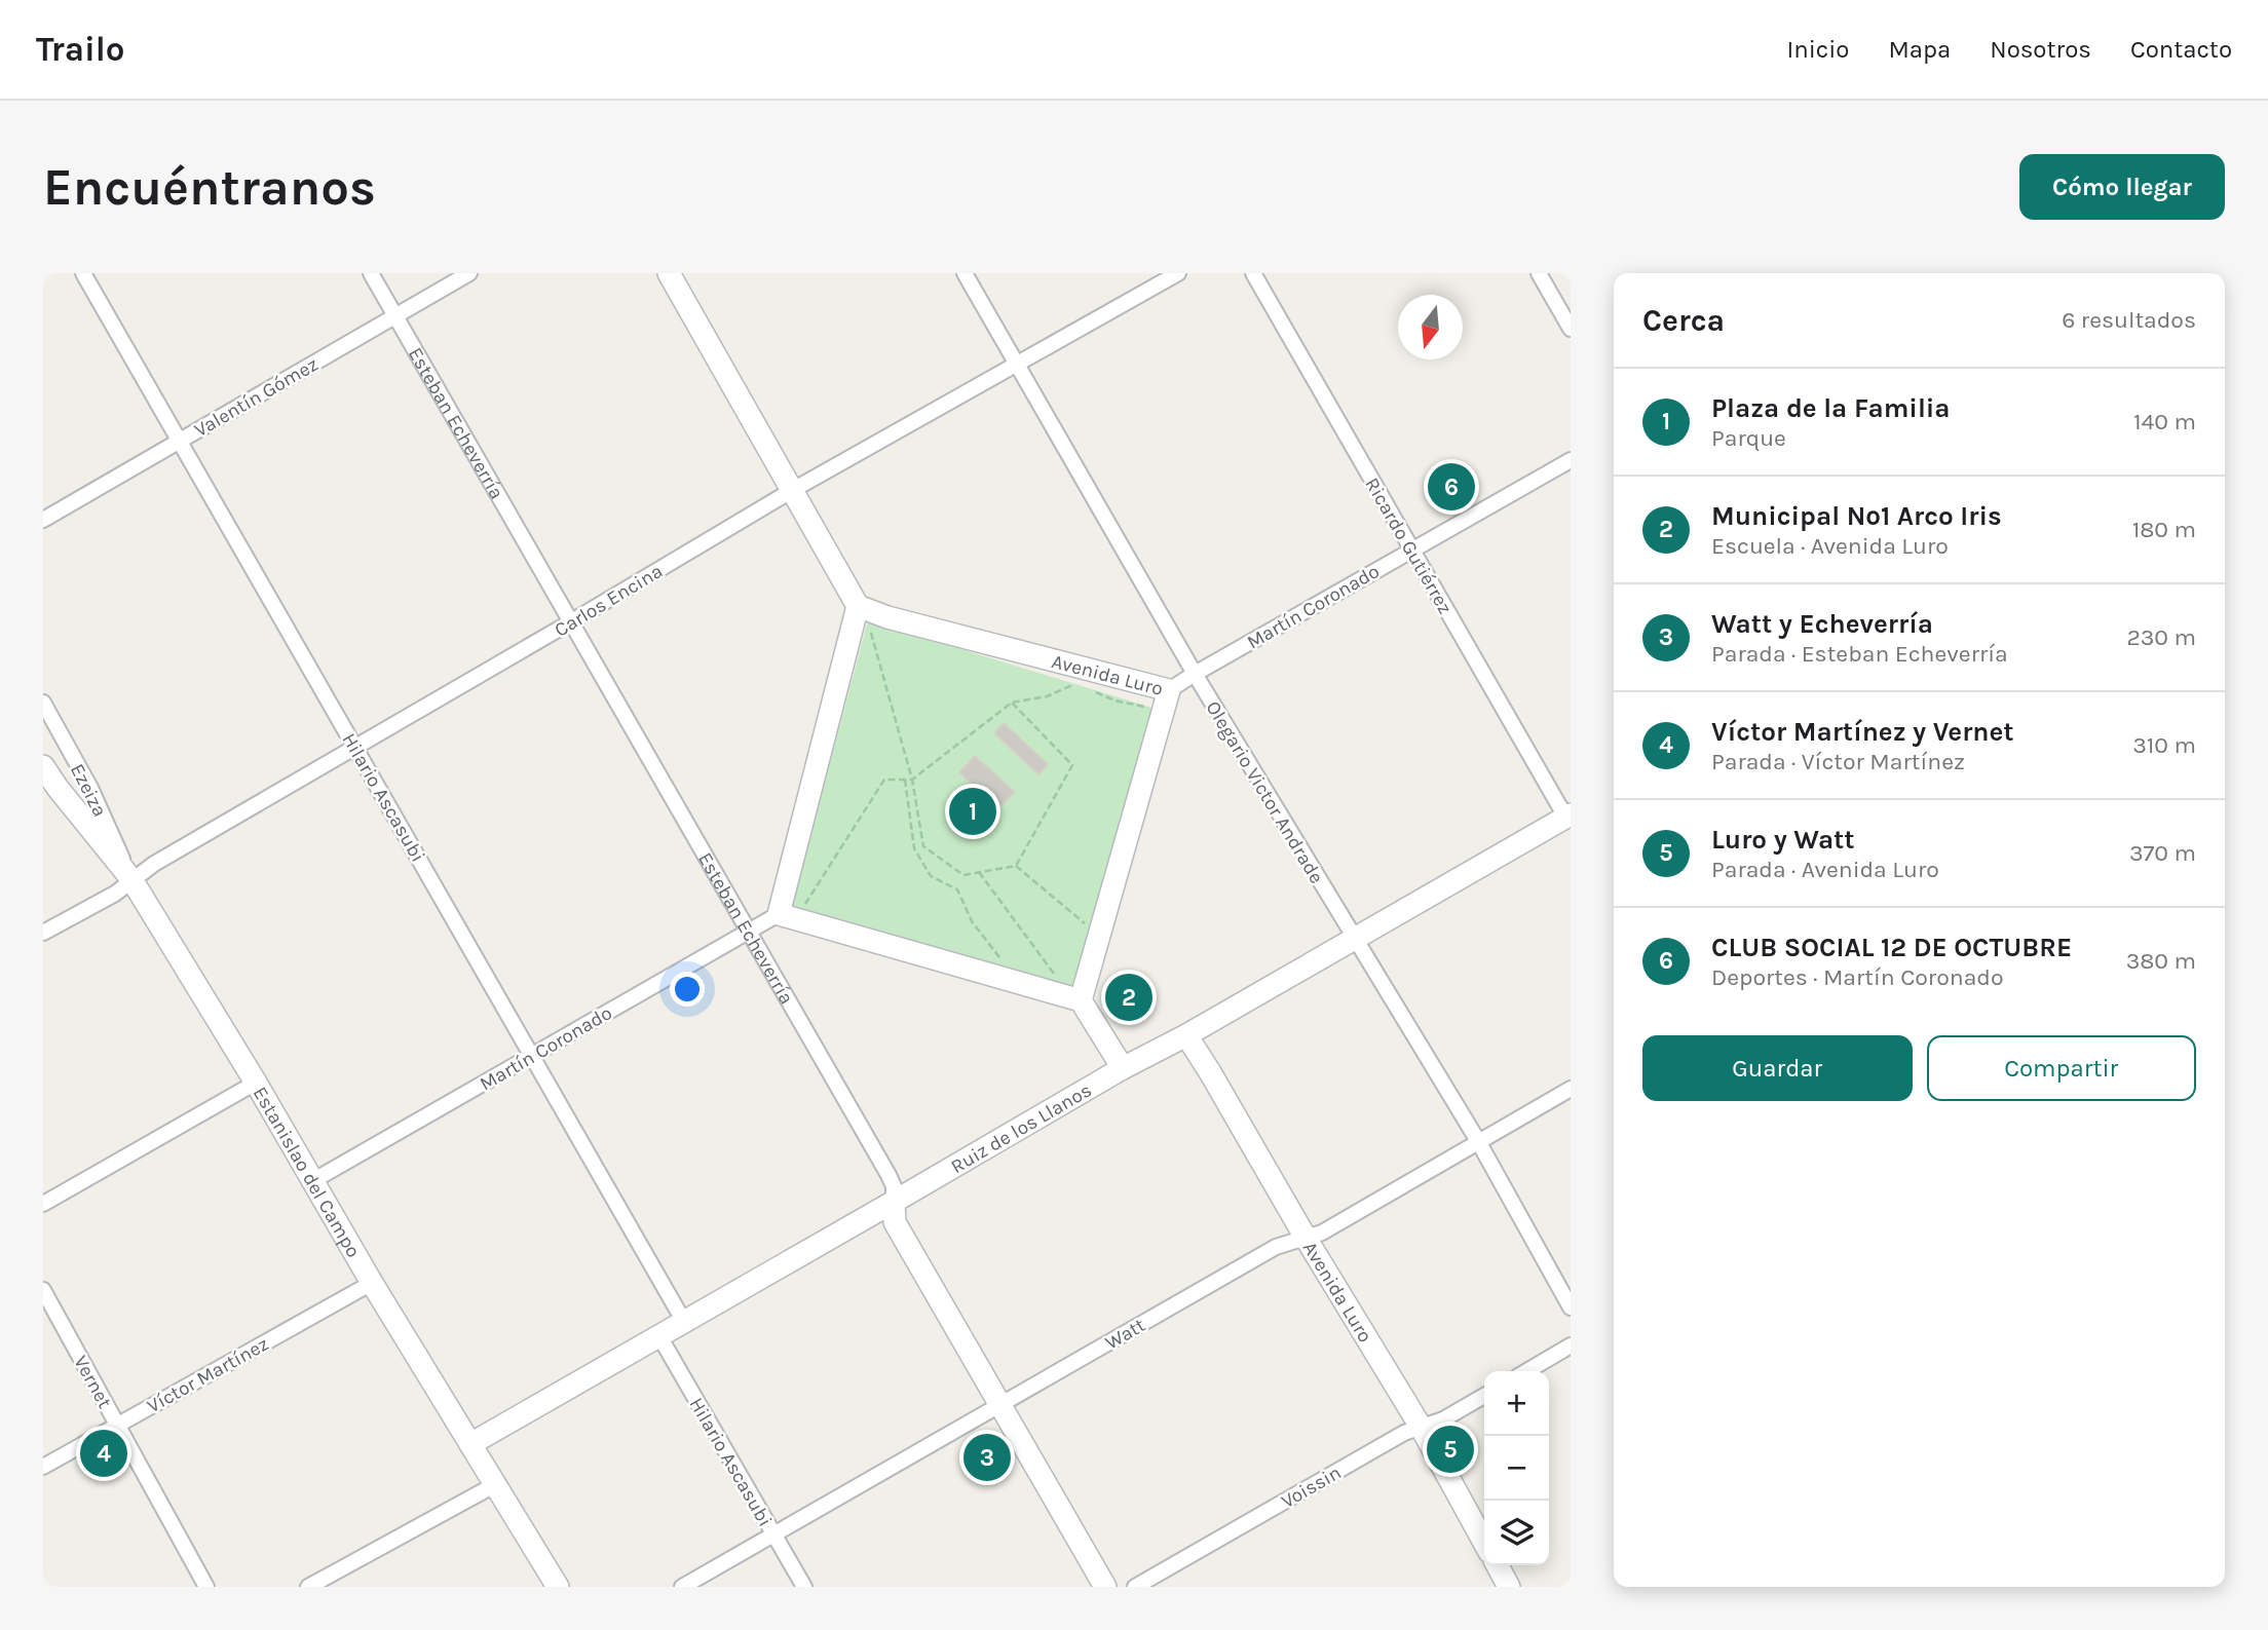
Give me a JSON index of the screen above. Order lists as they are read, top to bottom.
{
  "streets": {
    "street": [
      "Valentín Gómez",
      "Esteban Echeverría",
      "Ricardo Gutiérrez",
      "Carlos Encina",
      "Martín Coronado",
      "Avenida Luro",
      "Ezeiza",
      "Olegario Victor Andrade",
      "Hilario Ascasubi",
      "Ruiz de los Llanos",
      "Estanislao del Campo",
      "Watt",
      "Víctor Martínez",
      "Vernet",
      "Voissin"
    ]
  },
  "crossings": [
    ["Valentín Gómez", "Esteban Echeverría"],
    ["Valentín Gómez", "Hilario Ascasubi"],
    ["Esteban Echeverría", "Carlos Encina"],
    ["Esteban Echeverría", "Martín Coronado"],
    ["Esteban Echeverría", "Ruiz de los Llanos"],
    ["Esteban Echeverría", "Watt"],
    ["Ricardo Gutiérrez", "Martín Coronado"],
    ["Ricardo Gutiérrez", "Ruiz de los Llanos"],
    ["Carlos Encina", "Ezeiza"],
    ["Carlos Encina", "Olegario Victor Andrade"],
    ["Carlos Encina", "Hilario Ascasubi"],
    ["Carlos Encina", "Estanislao del Campo"],
    ["Martín Coronado", "Avenida Luro"],
    ["Martín Coronado", "Olegario Victor Andrade"],
    ["Martín Coronado", "Hilario Ascasubi"],
    ["Martín Coronado", "Estanislao del Campo"],
    ["Avenida Luro", "Ruiz de los Llanos"],
    ["Avenida Luro", "Watt"],
    ["Avenida Luro", "Voissin"],
    ["Ezeiza", "Estanislao del Campo"],
    ["Olegario Victor Andrade", "Ruiz de los Llanos"],
    ["Olegario Victor Andrade", "Watt"],
    ["Hilario Ascasubi", "Ruiz de los Llanos"],
    ["Hilario Ascasubi", "Watt"],
    ["Ruiz de los Llanos", "Estanislao del Campo"],
    ["Estanislao del Campo", "Víctor Martínez"],
    ["Víctor Martínez", "Vernet"]
  ],
  "north": "bottom",
  "page": {
    "header": "Trailo",
    "nav": [
      "Inicio",
      "Mapa",
      "Nosotros",
      "Contacto"
    ],
    "buttons": [
      "Cómo llegar",
      ["Guardar", "Compartir"]
    ],
    "title": "Encuéntranos",
    "heading": ["Cerca", "6 resultados"],
    "list": [
      {
        "mark": "1",
        "name": "Plaza de la Familia",
        "note": "Parque",
        "value": "140 m"
      },
      {
        "mark": "2",
        "name": "Municipal Nº1 Arco Iris",
        "note": "Escuela · Avenida Luro",
        "value": "180 m"
      },
      {
        "mark": "3",
        "name": "Watt y Echeverría",
        "note": "Parada · Esteban Echeverría",
        "value": "230 m"
      },
      {
        "mark": "4",
        "name": "Víctor Martínez y Vernet",
        "note": "Parada · Víctor Martínez",
        "value": "310 m"
      },
      {
        "mark": "5",
        "name": "Luro y Watt",
        "note": "Parada · Avenida Luro",
        "value": "370 m"
      },
      {
        "mark": "6",
        "name": "CLUB SOCIAL 12 DE OCTUBRE",
        "note": "Deportes · Martín Coronado",
        "value": "380 m"
      }
    ],
    "pins": [
      "6",
      "1",
      "2",
      "5",
      "4",
      "3"
    ],
    "map_buttons": ["+", "−"]
  }
}
